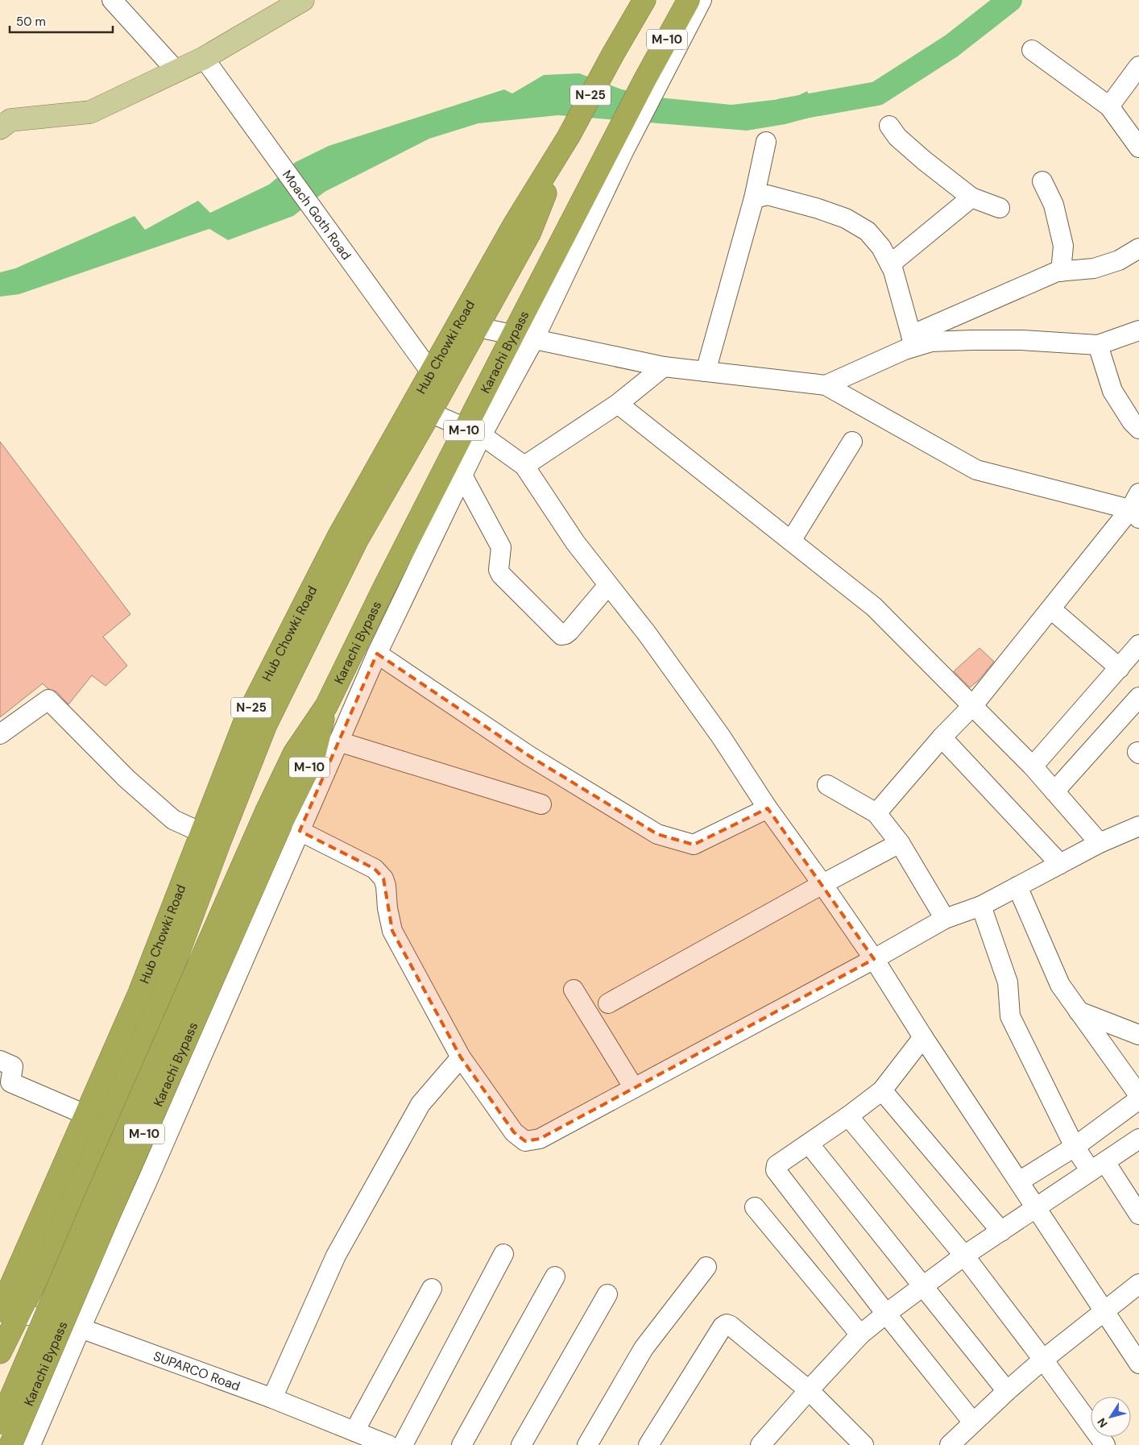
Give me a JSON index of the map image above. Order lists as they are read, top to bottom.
{
  "streets": {
    "highway": [
      "M-10",
      "N-25",
      "Hub Chowki Road",
      "Karachi Bypass"
    ],
    "street": ["Moach Goth Road", "SUPARCO Road"]
  },
  "crossings": [
    ["Moach Goth Road", "Hub Chowki Road"],
    ["Hub Chowki Road", "SUPARCO Road"]
  ],
  "scale_bar": "50 m",
  "north": "bottom left"
}
